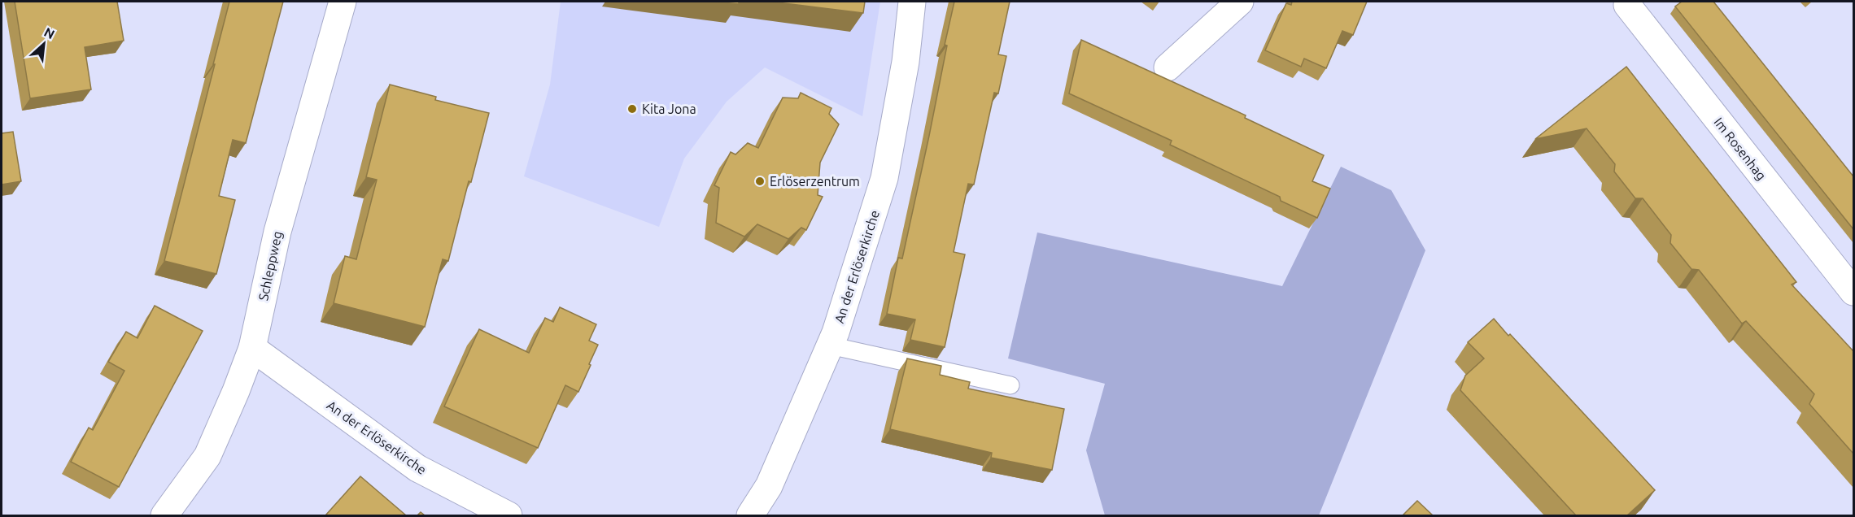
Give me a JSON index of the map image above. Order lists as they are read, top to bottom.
{
  "streets": {
    "street": ["Im Rosenhag", "Schleppweg", "An der Erlöserkirche"]
  },
  "crossings": [
    ["Schleppweg", "An der Erlöserkirche"]
  ],
  "places": ["Kita Jona", "Erlöserzentrum"],
  "north": "top right"
}
